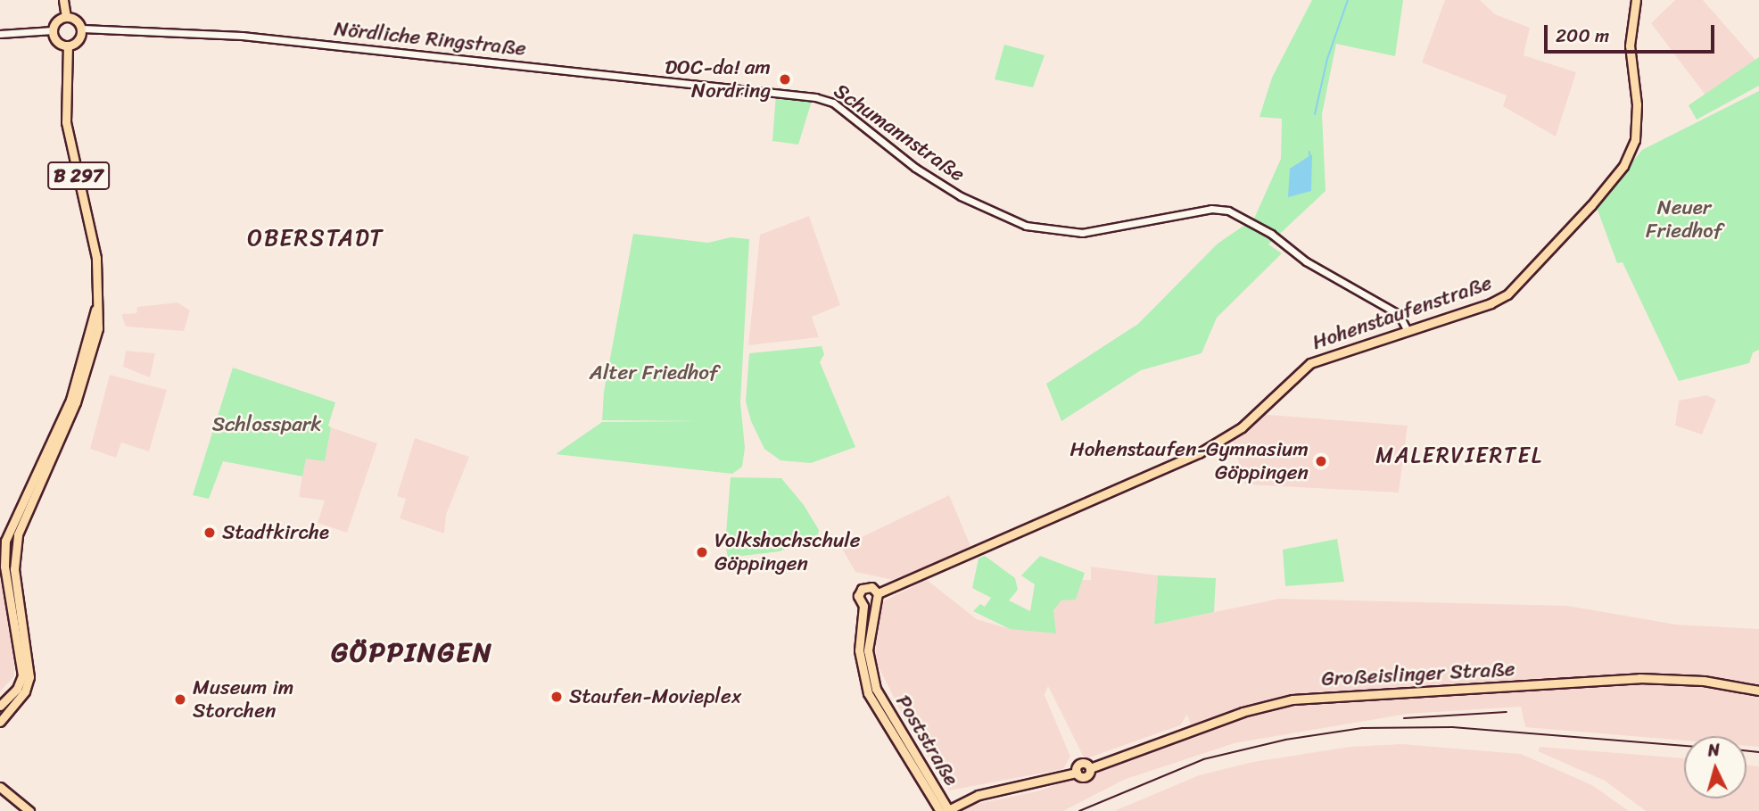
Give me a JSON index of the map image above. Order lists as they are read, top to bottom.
{
  "streets": {
    "main road": [
      "B 297",
      "Hohenstaufenstraße",
      "Großeislinger Straße",
      "Poststraße"
    ],
    "street": ["Nördliche Ringstraße", "Schumannstraße"]
  },
  "crossings": [
    ["Nördliche Ringstraße", "Schumannstraße"],
    ["Nördliche Ringstraße", "B 297"],
    ["Schumannstraße", "Hohenstaufenstraße"],
    ["Großeislinger Straße", "Poststraße"]
  ],
  "districts": ["OBERSTADT", "MALERVIERTEL", "GÖPPINGEN"],
  "parks": ["Neuer Friedhof", "Alter Friedhof", "Schlosspark"],
  "places": [
    "DOC-da! am Nordring",
    "Hohenstaufen-Gymnasium Göppingen",
    "Stadtkirche",
    "Volkshochschule Göppingen",
    "Staufen-Movieplex",
    "Museum im Storchen"
  ],
  "scale_bar": "200 m",
  "north": "top"
}
